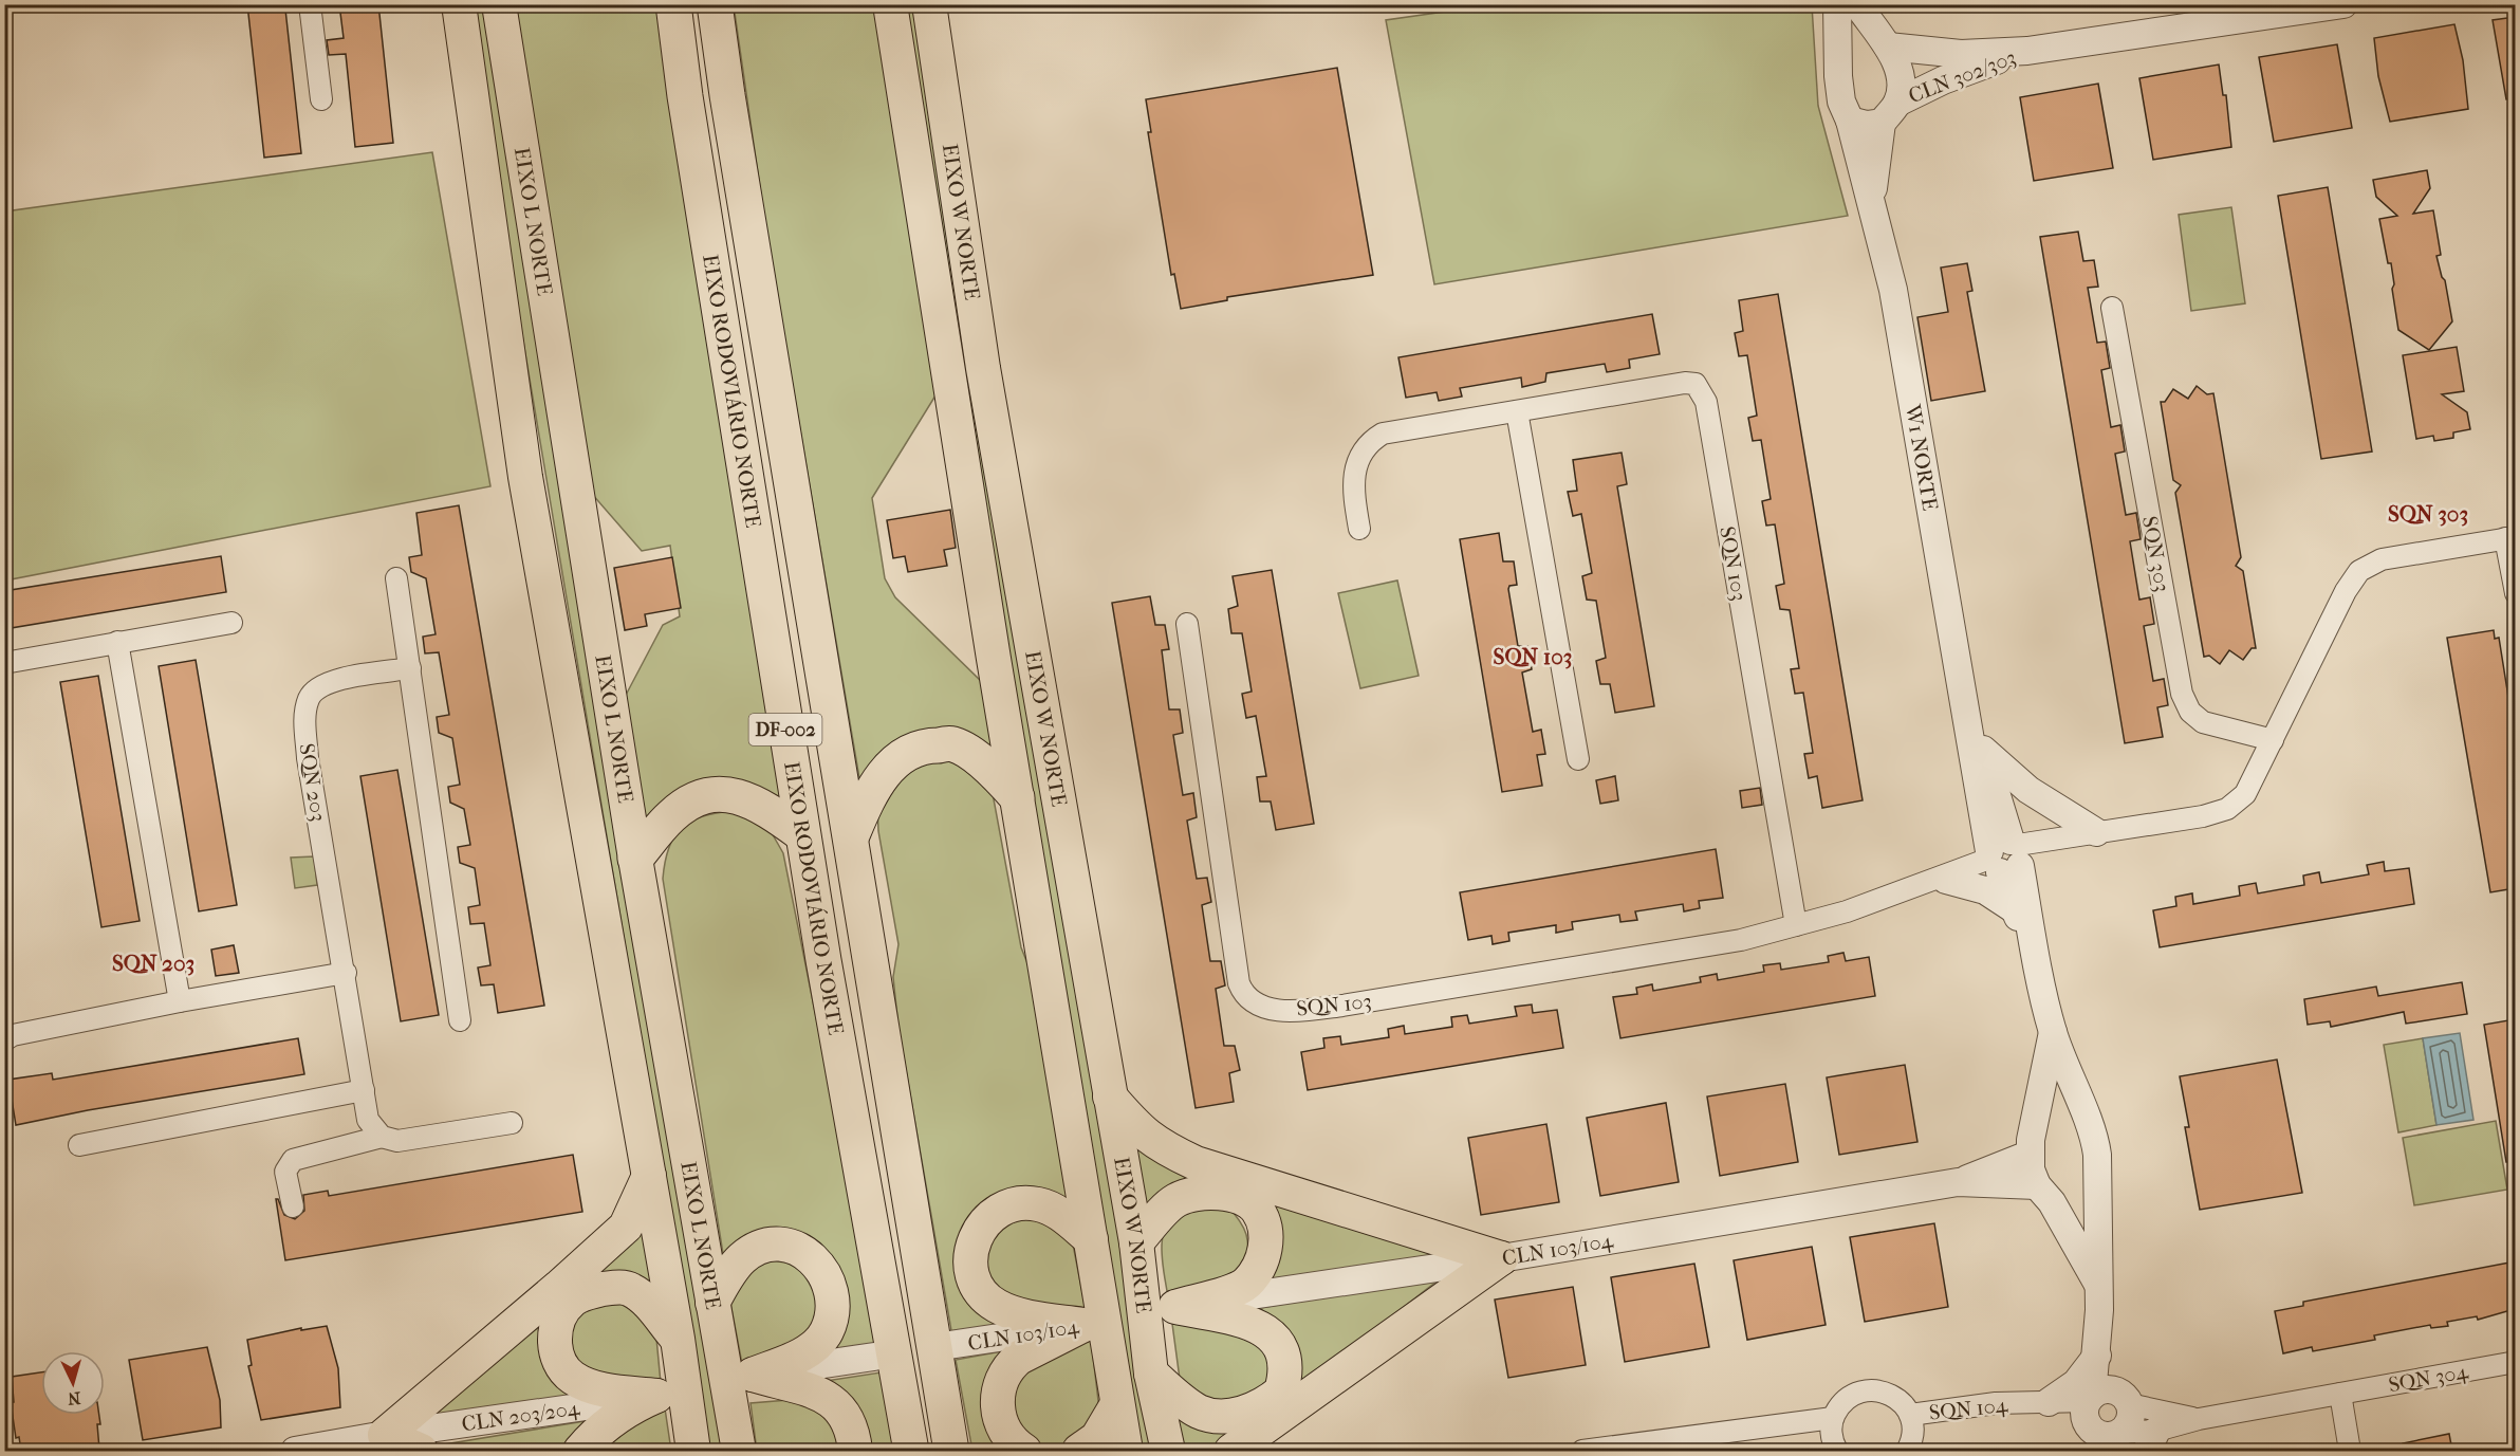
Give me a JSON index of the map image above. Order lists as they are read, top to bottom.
{
  "streets": {
    "highway": ["EIXO RODOVIÁRIO NORTE", "DF-002"],
    "main road": ["EIXO L NORTE", "EIXO W NORTE"],
    "street": [
      "CLN 302/303",
      "W1 NORTE",
      "SQN 303",
      "SQN 103",
      "SQN 203",
      "CLN 103/104",
      "SQN 304",
      "SQN 104",
      "CLN 203/204"
    ]
  },
  "crossings": [
    ["CLN 302/303", "W1 NORTE"],
    ["W1 NORTE", "SQN 103"],
    ["W1 NORTE", "CLN 103/104"],
    ["SQN 304", "SQN 104"]
  ],
  "districts": ["SQN 303", "SQN 103", "SQN 203"],
  "north": "bottom"
}
